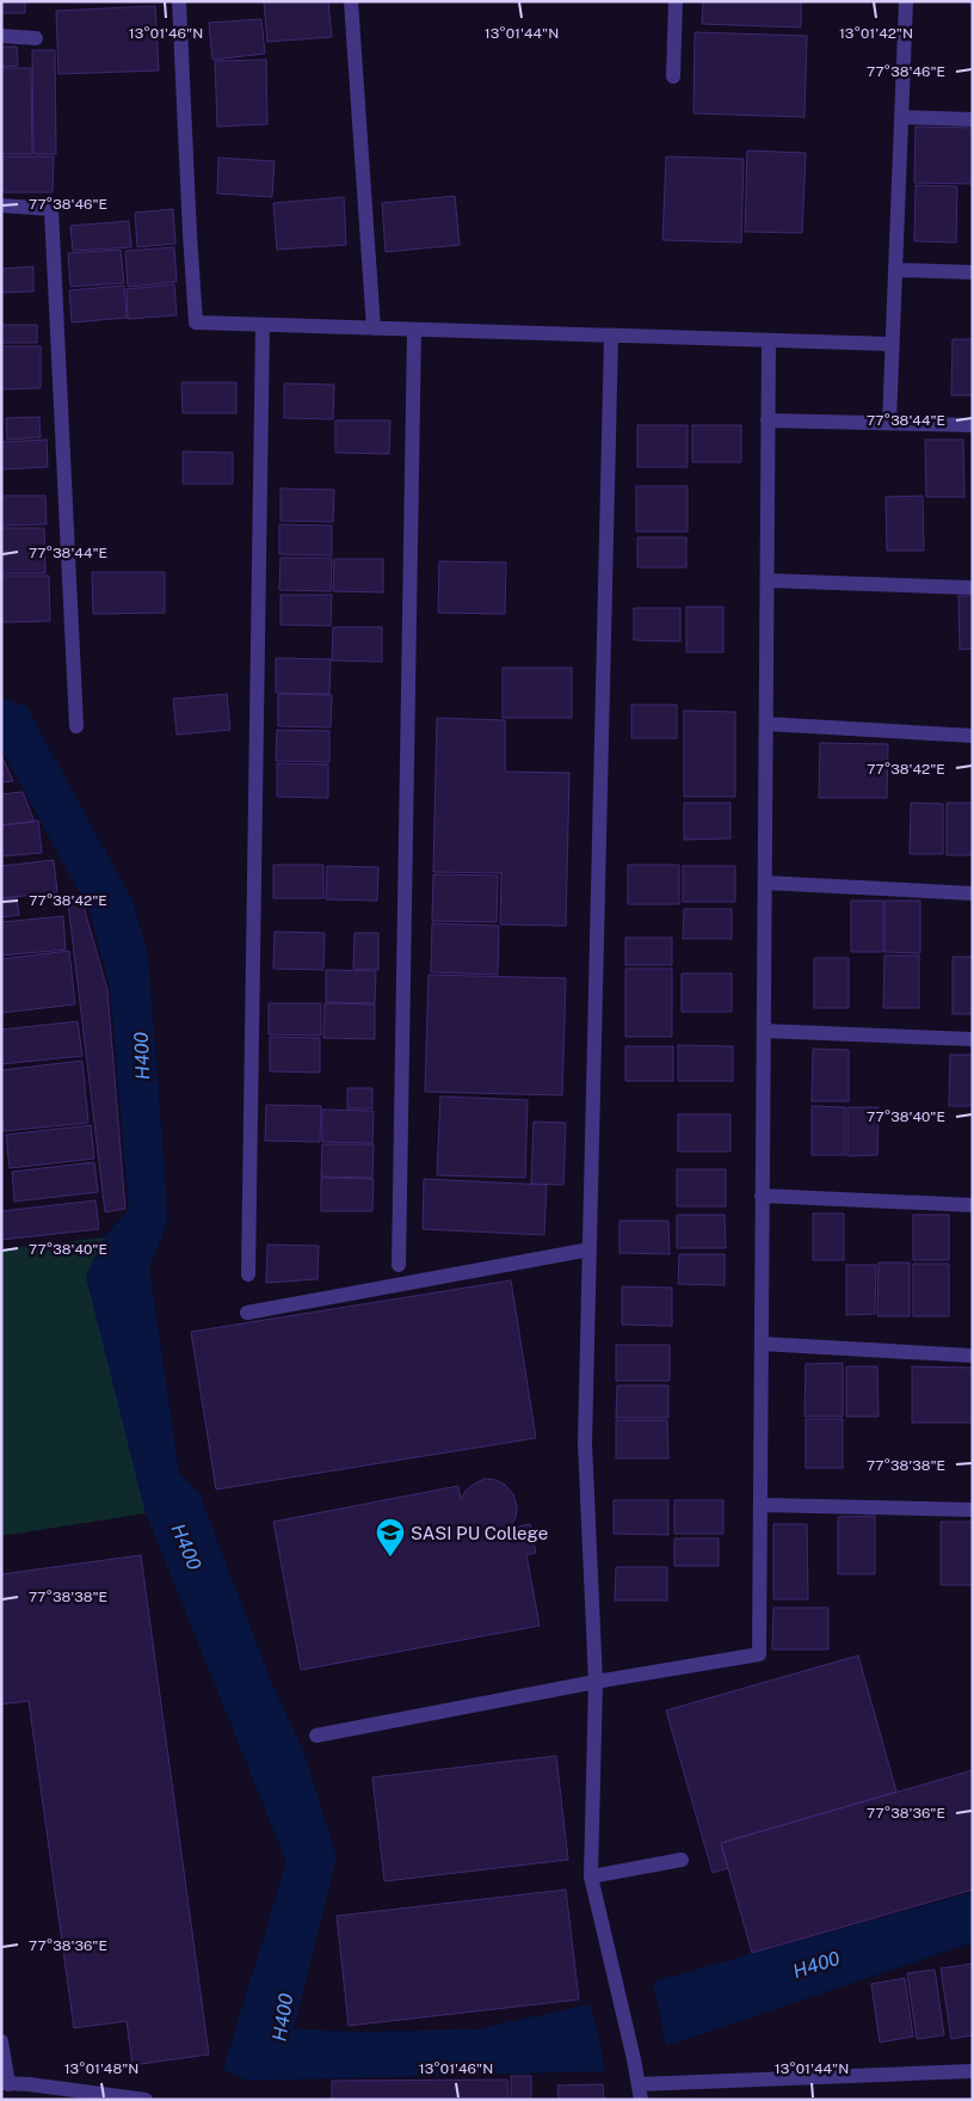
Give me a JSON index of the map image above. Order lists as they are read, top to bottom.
{
  "water": ["H400"],
  "places": {
    "school or university": ["SASI PU College"]
  },
  "coordinates": [
    "13°01'46\"N",
    "13°01'44\"N",
    "13°01'42\"N",
    "77°38'46\"E",
    "77°38'44\"E",
    "77°38'42\"E",
    "77°38'40\"E",
    "77°38'38\"E",
    "77°38'36\"E",
    "13°01'48\"N"
  ]
}
